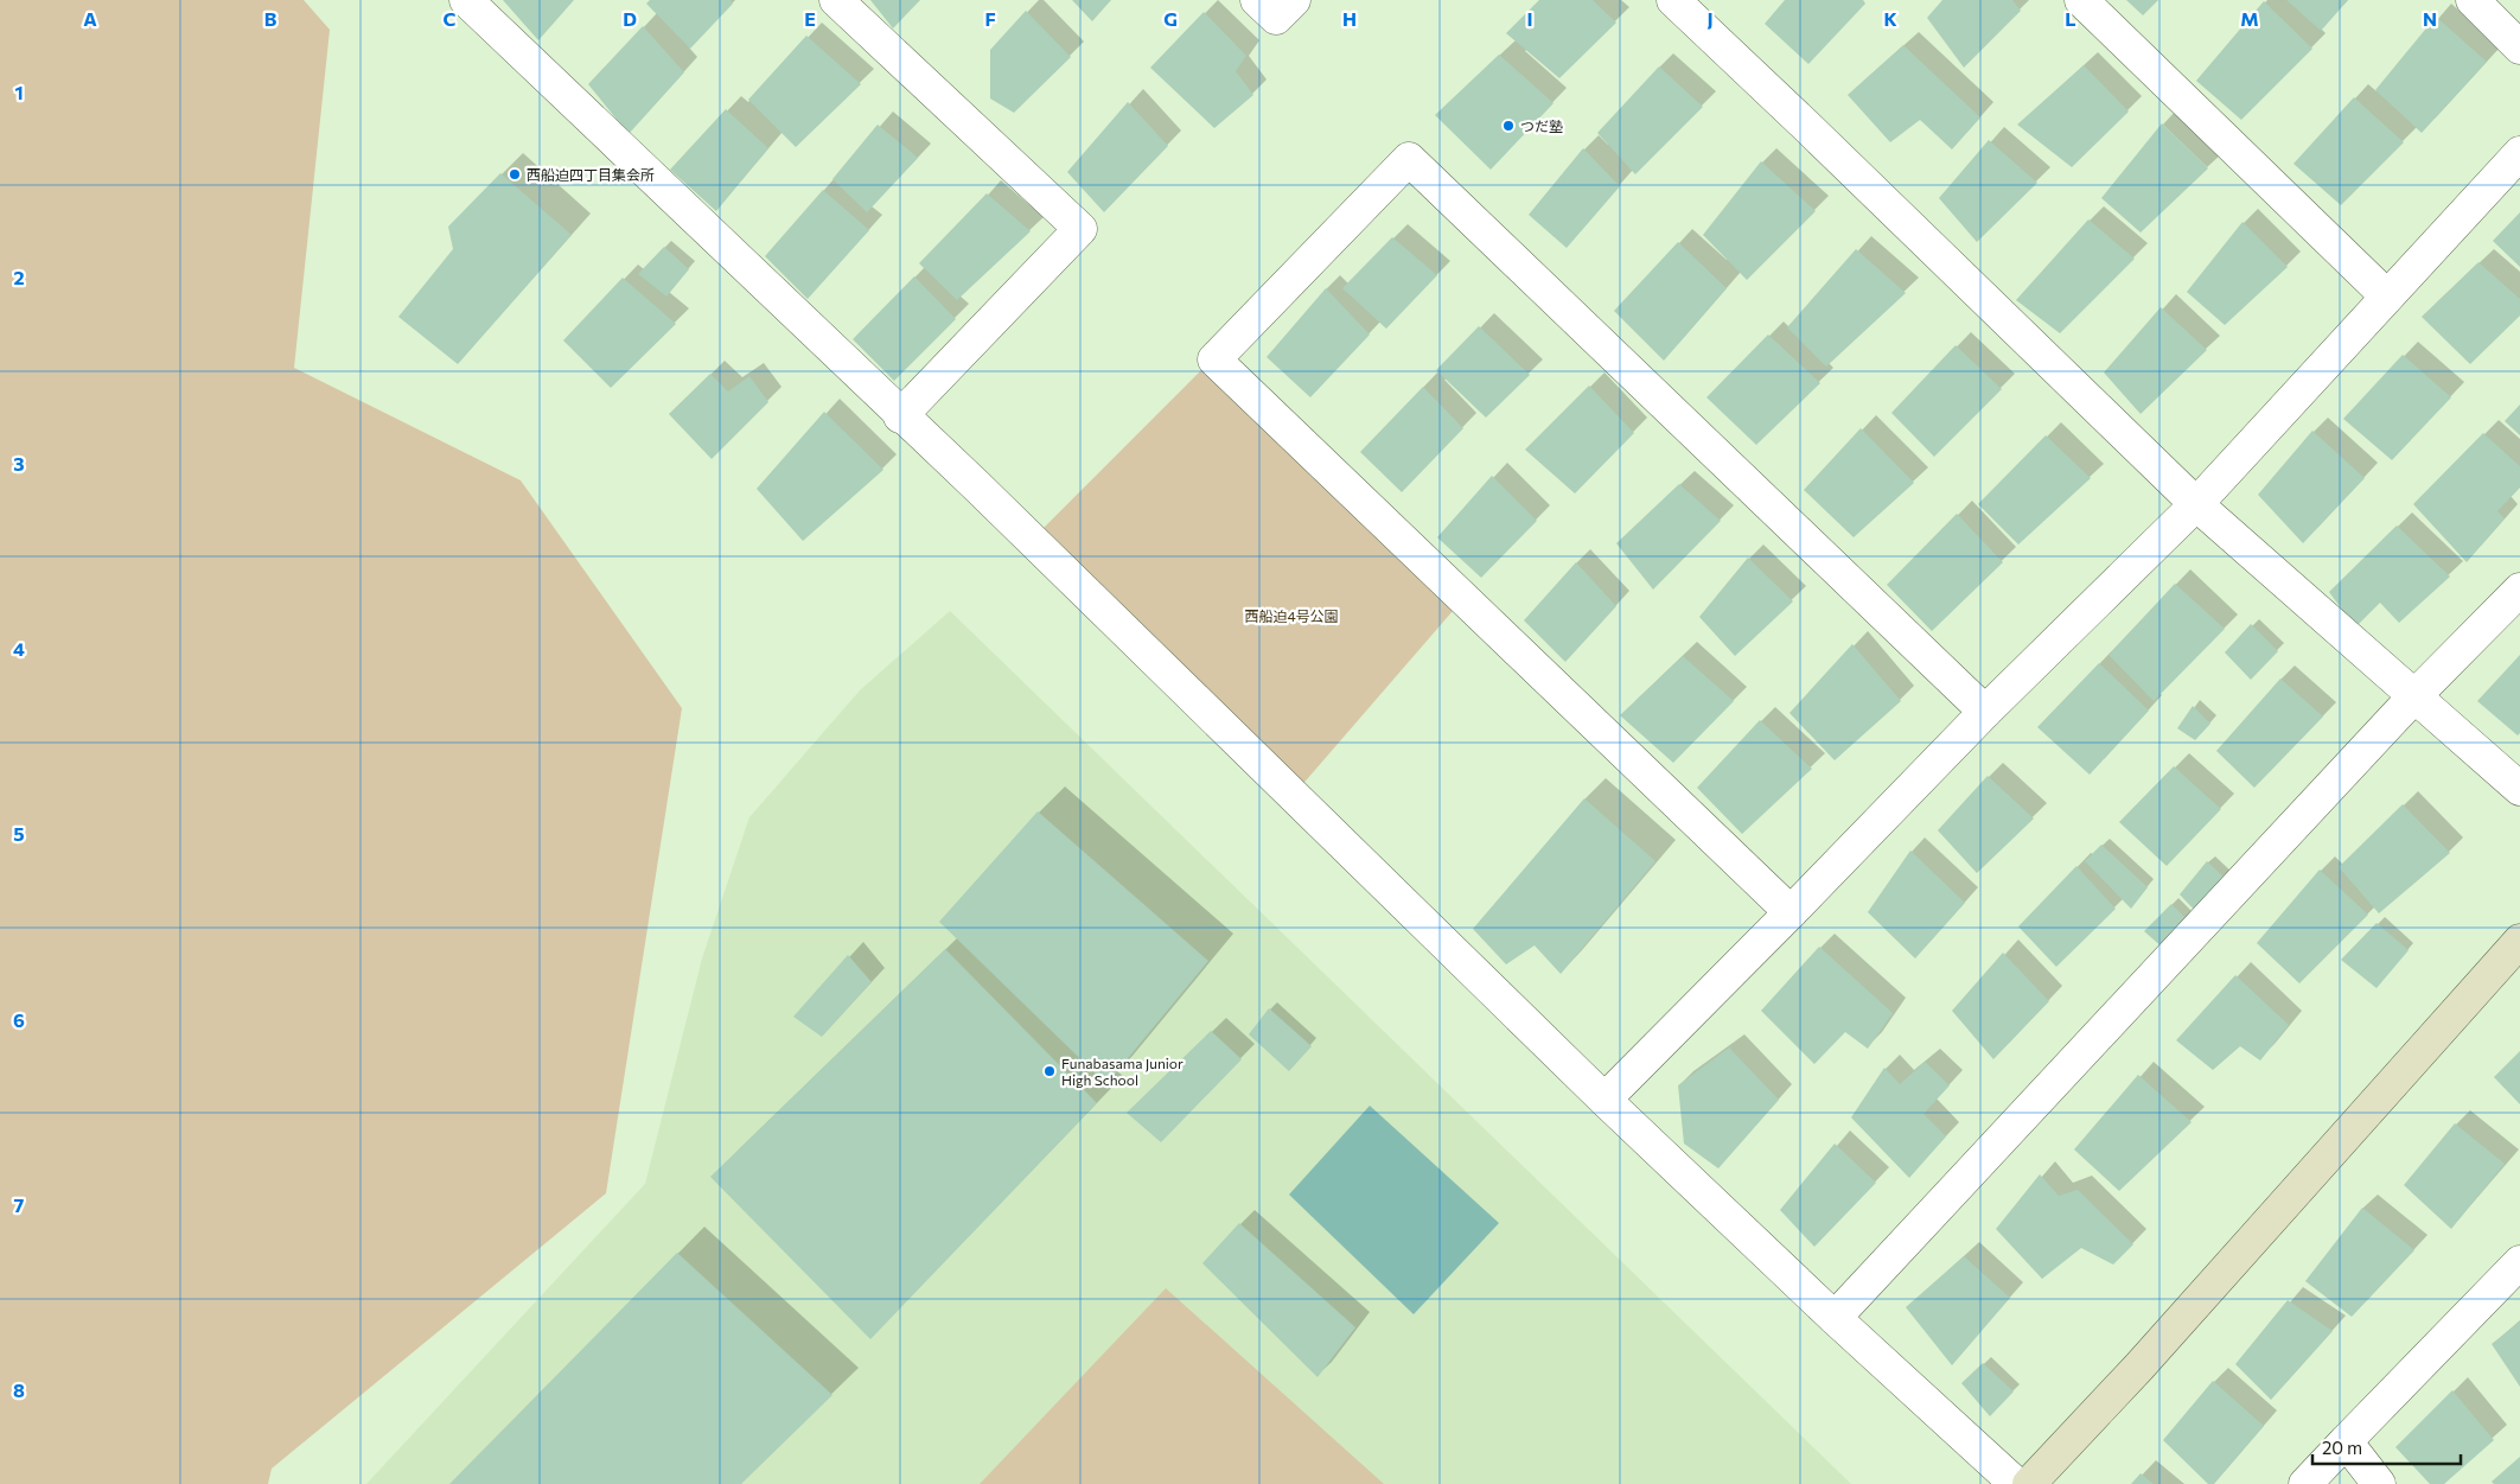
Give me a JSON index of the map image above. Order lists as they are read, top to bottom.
{
  "parks": ["西船迫4号公園"],
  "places": ["つだ塾", "西船迫四丁目集会所", "Funabasama Junior High School"],
  "scale_bar": "20 m",
  "grid": {
    "columns": [
      "A",
      "B",
      "C",
      "D",
      "E",
      "F",
      "G",
      "H",
      "I",
      "J",
      "K",
      "L",
      "M",
      "N"
    ],
    "rows": [
      "1",
      "2",
      "3",
      "4",
      "5",
      "6",
      "7",
      "8"
    ]
  }
}
